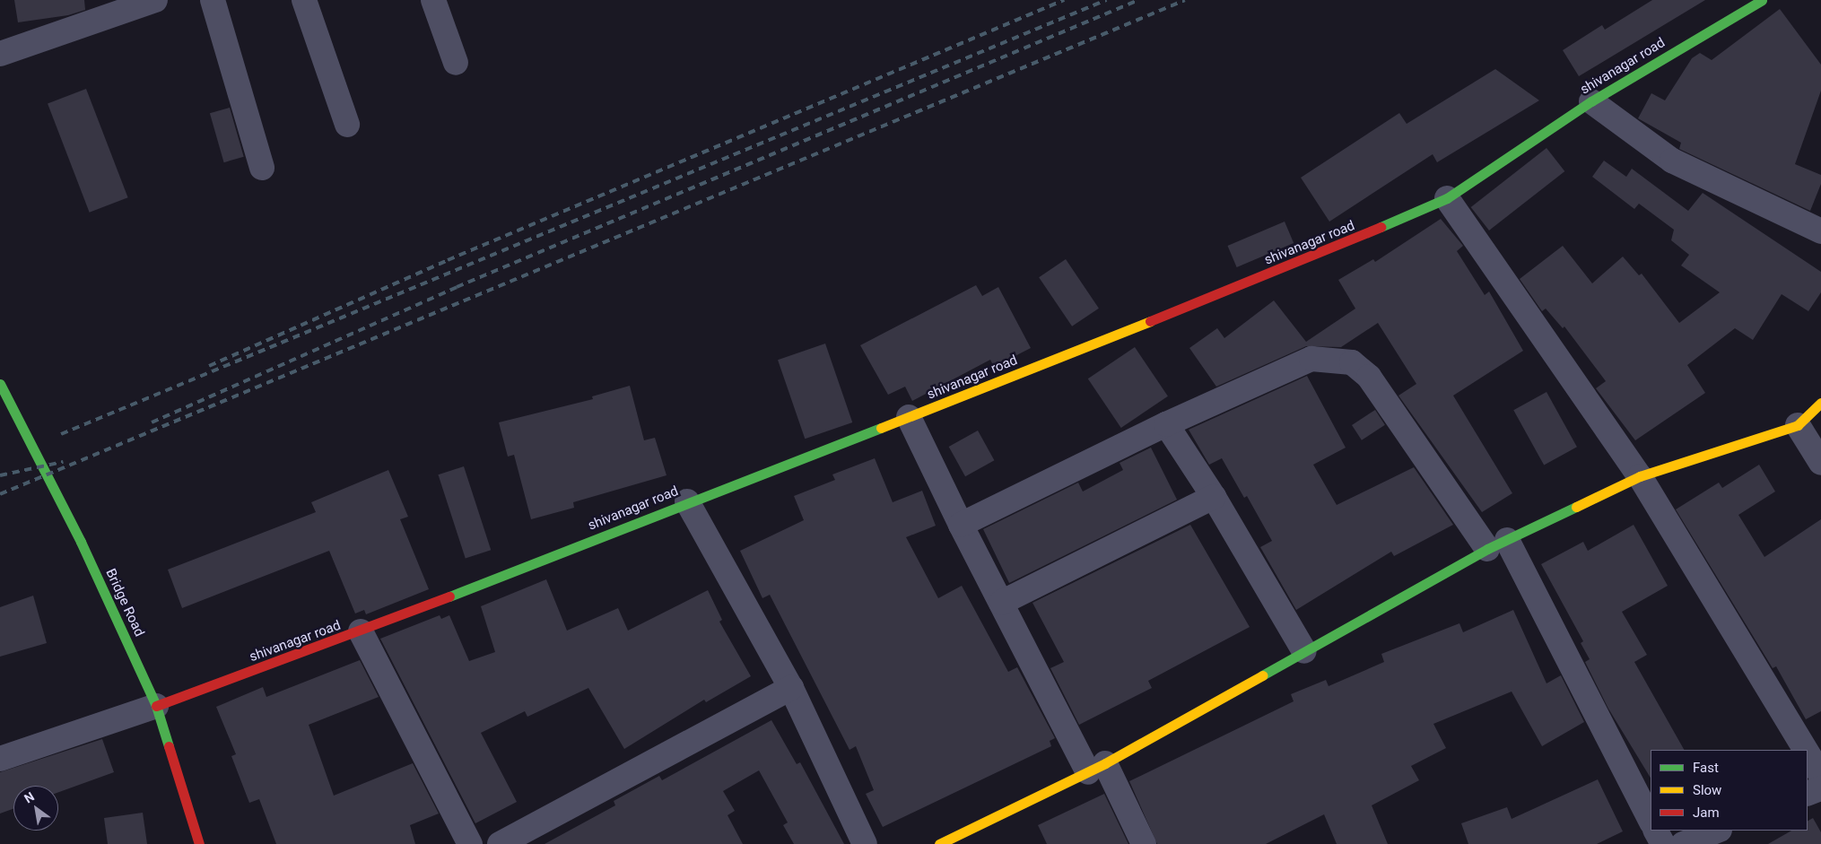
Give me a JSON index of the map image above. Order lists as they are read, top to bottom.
{
  "streets": {
    "street": ["shivanagar road", "Bridge Road"]
  },
  "crossings": [
    ["shivanagar road", "Bridge Road"]
  ],
  "legend": ["Fast", "Slow", "Jam"],
  "north": "top left"
}
